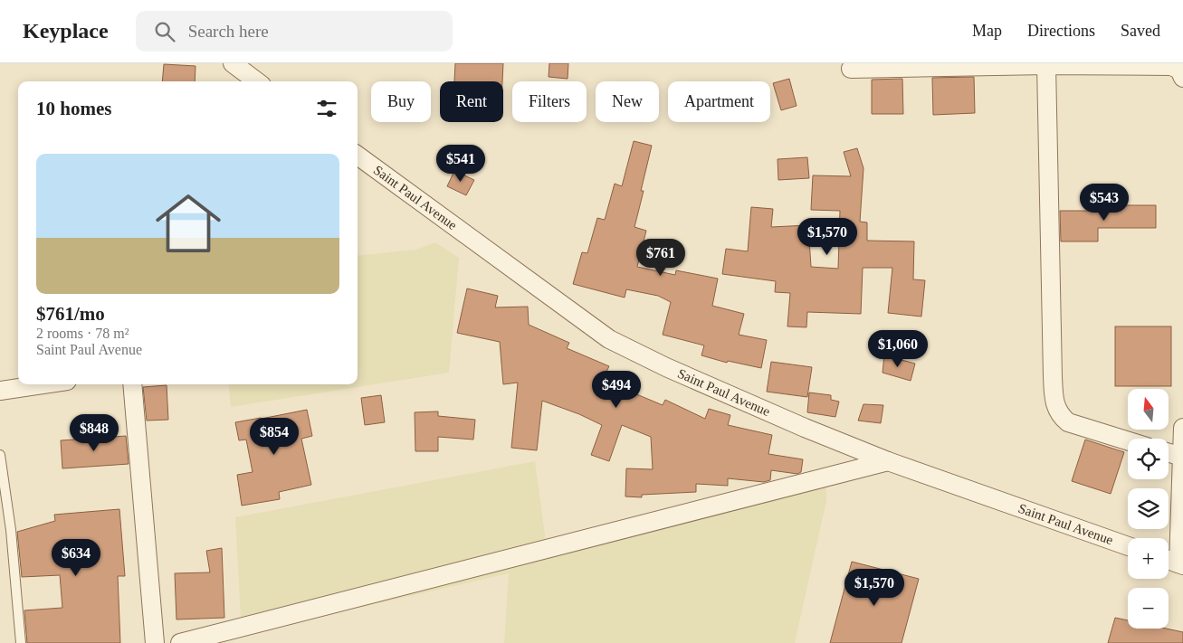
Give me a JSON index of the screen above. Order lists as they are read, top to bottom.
{
  "streets": {
    "street": ["Saint Paul Avenue"]
  },
  "north": "top",
  "page": {
    "header": "Keyplace",
    "search": "Search here",
    "nav": ["Map", "Directions", "Saved"],
    "chip": [
      "Buy",
      "Rent",
      "Filters",
      "New",
      "Apartment"
    ],
    "heading": "10 homes",
    "list": [
      {
        "name": "$761/mo",
        "note": "2 rooms · 78 m² · Saint Paul Avenue"
      }
    ],
    "price": [
      "$541",
      "$543",
      "$1,570",
      "$761",
      "$1,060",
      "$494",
      "$848",
      "$854",
      "$634",
      "$1,570"
    ],
    "map_buttons": ["+", "−"]
  }
}
